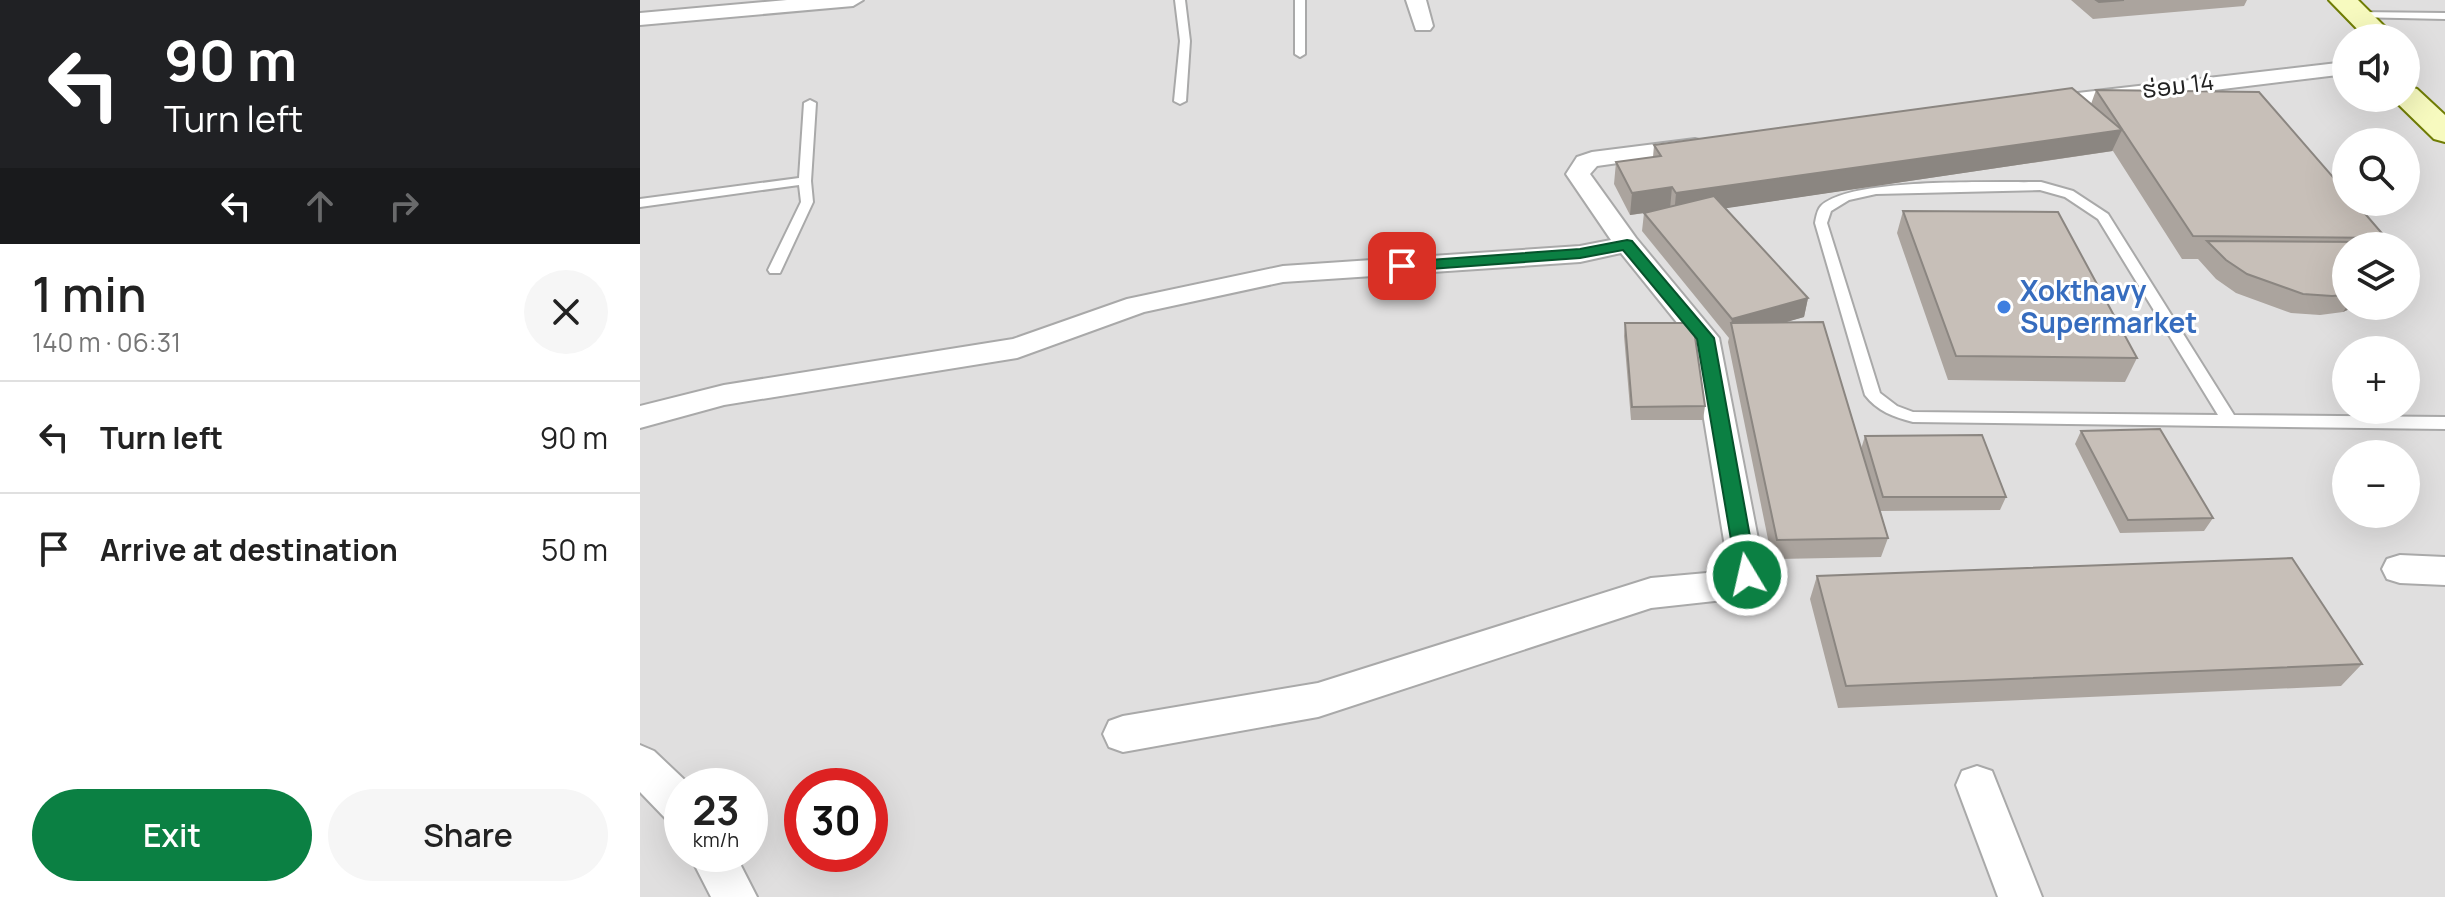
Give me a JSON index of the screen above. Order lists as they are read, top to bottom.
{
  "streets": {
    "street": ["ຮ່ອມ 14"]
  },
  "places": ["Xokthavy Supermarket"],
  "page": {
    "turn": ["90 m", "Turn left"],
    "map_buttons": ["+", "−"],
    "heading": ["1 min", "140 m · 06:31"],
    "list": [
      {
        "name": "Turn left",
        "value": "90 m"
      },
      {
        "name": "Arrive at destination",
        "value": "50 m"
      }
    ],
    "speed": "23 km/h",
    "limit": "30",
    "buttons": ["Exit", "Share"]
  }
}
